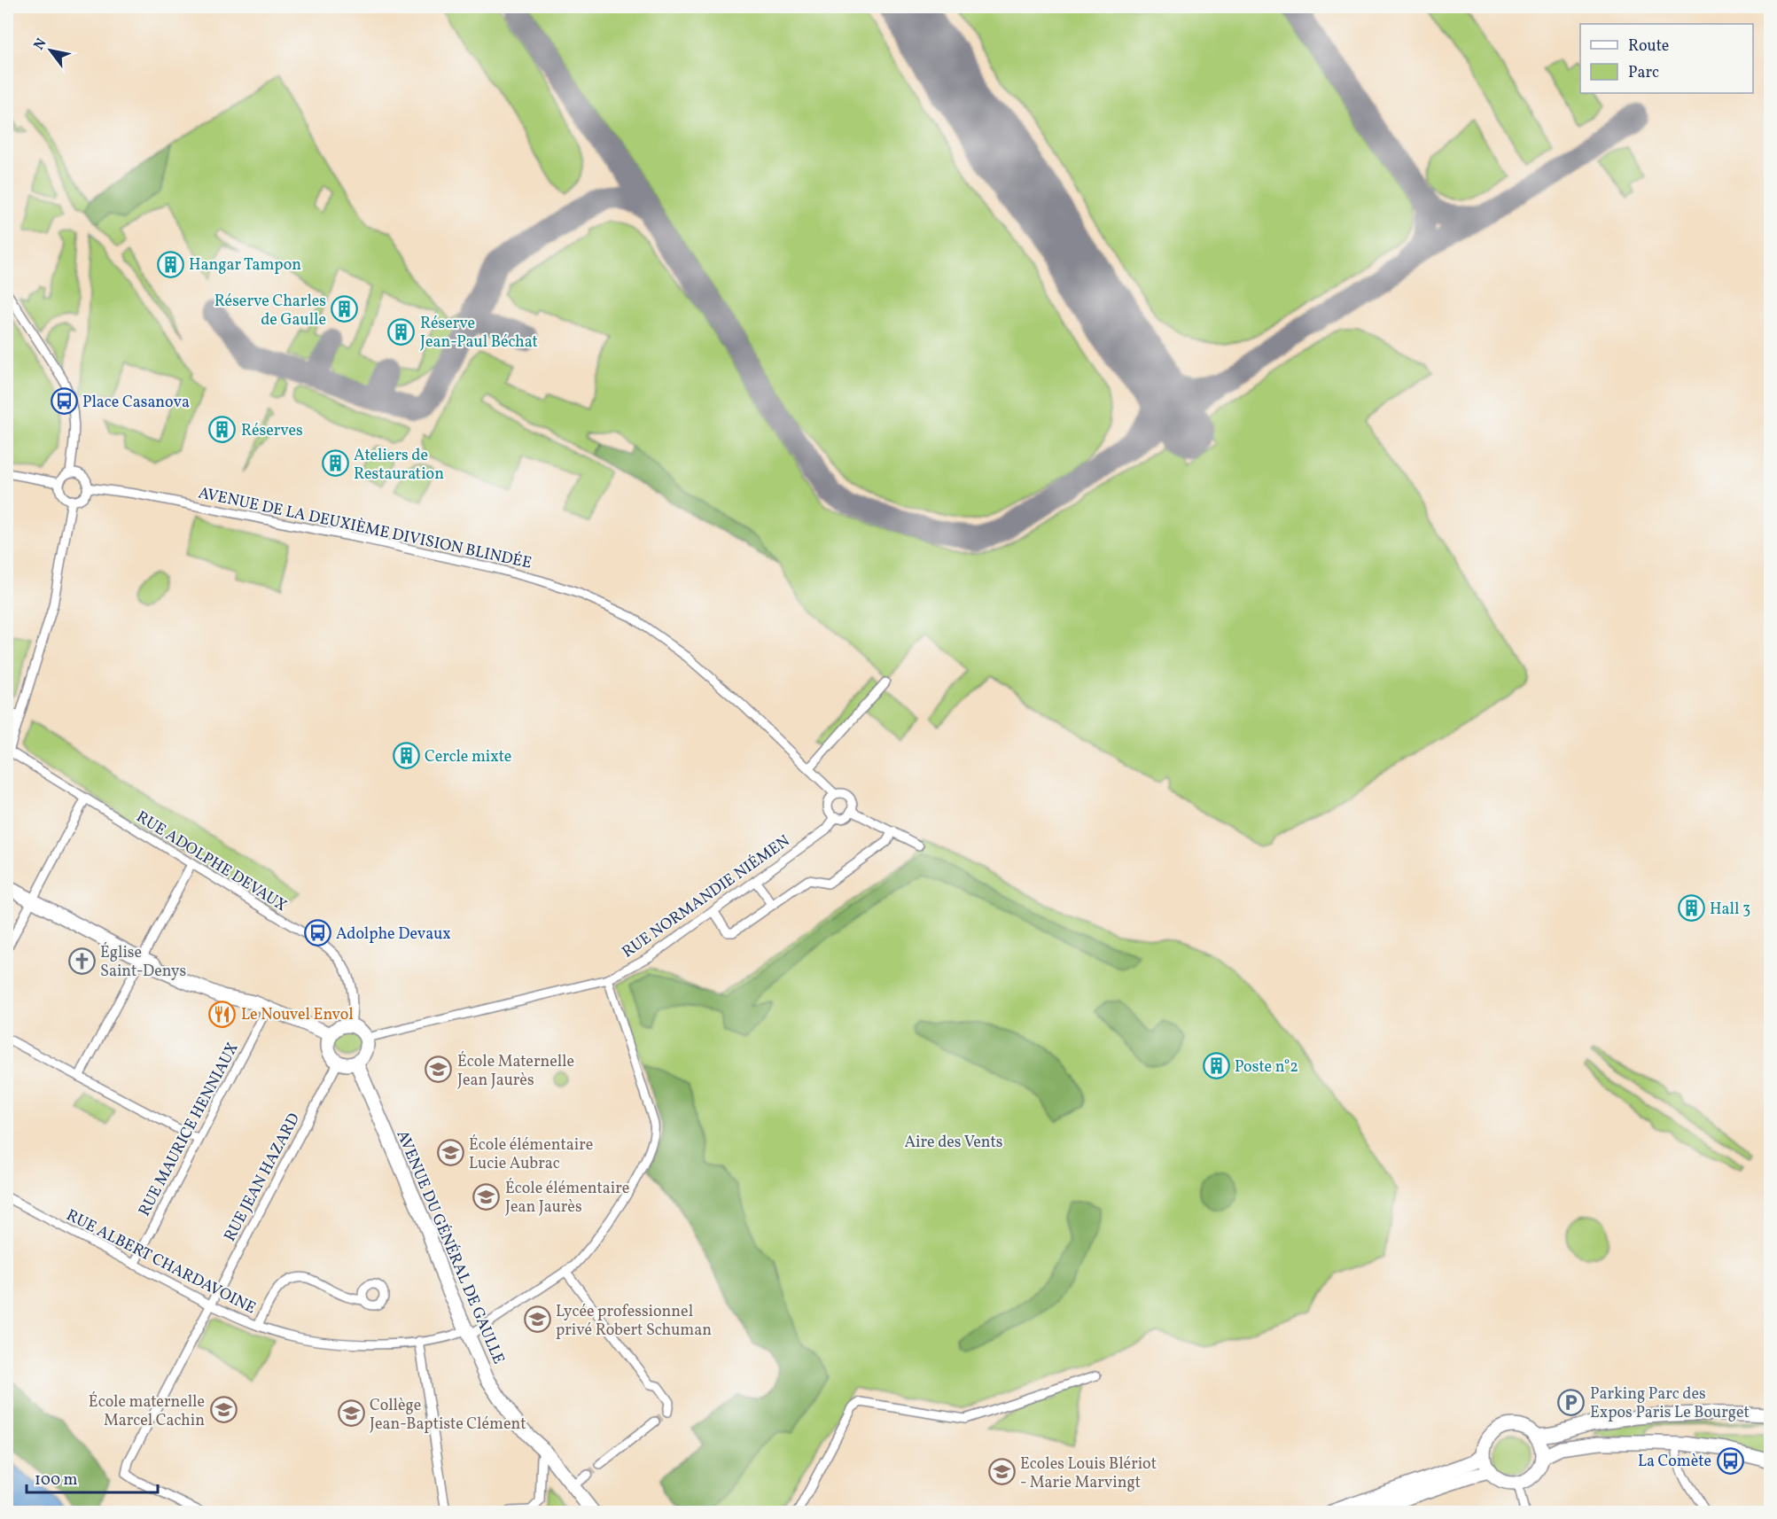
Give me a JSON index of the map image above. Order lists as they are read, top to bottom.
{
  "streets": {
    "main road": ["AVENUE DU GÉNÉRAL DE GAULLE"],
    "street": [
      "AVENUE DE LA DEUXIÈME DIVISION BLINDÉE",
      "RUE ADOLPHE DEVAUX",
      "RUE NORMANDIE NIÉMEN",
      "RUE MAURICE HENNIAUX",
      "RUE JEAN HAZARD",
      "RUE ALBERT CHARDAVOINE"
    ]
  },
  "crossings": [
    ["AVENUE DE LA DEUXIÈME DIVISION BLINDÉE", "RUE NORMANDIE NIÉMEN"],
    ["RUE ADOLPHE DEVAUX", "RUE NORMANDIE NIÉMEN"],
    ["RUE ADOLPHE DEVAUX", "RUE JEAN HAZARD"],
    ["RUE ADOLPHE DEVAUX", "AVENUE DU GÉNÉRAL DE GAULLE"],
    ["RUE NORMANDIE NIÉMEN", "RUE JEAN HAZARD"],
    ["RUE NORMANDIE NIÉMEN", "AVENUE DU GÉNÉRAL DE GAULLE"],
    ["RUE NORMANDIE NIÉMEN", "RUE ALBERT CHARDAVOINE"],
    ["RUE MAURICE HENNIAUX", "RUE ALBERT CHARDAVOINE"],
    ["RUE JEAN HAZARD", "AVENUE DU GÉNÉRAL DE GAULLE"],
    ["RUE JEAN HAZARD", "RUE ALBERT CHARDAVOINE"],
    ["AVENUE DU GÉNÉRAL DE GAULLE", "RUE ALBERT CHARDAVOINE"]
  ],
  "parks": ["Aire des Vents"],
  "places": {
    "building": [
      "Hangar Tampon",
      "Réserve Charles de Gaulle",
      "Réserve Jean-Paul Béchat",
      "Réserves",
      "Ateliers de Restauration",
      "Cercle mixte",
      "Hall 3",
      "Poste n°2"
    ],
    "bus stop": ["Place Casanova", "Adolphe Devaux", "La Comète"],
    "church": ["Église Saint-Denys"],
    "restaurant": ["Le Nouvel Envol"],
    "school or university": [
      "École Maternelle Jean Jaurès",
      "École élémentaire Lucie Aubrac",
      "École élémentaire Jean Jaurès",
      "Lycée professionnel privé Robert Schuman",
      "École maternelle Marcel Cachin",
      "Collège Jean-Baptiste Clément",
      "Ecoles Louis Blériot - Marie Marvingt"
    ],
    "parking": ["Parking Parc des Expos Paris Le Bourget"]
  },
  "legend": ["Route", "Parc"],
  "scale_bar": "100 m",
  "north": "top left"
}
